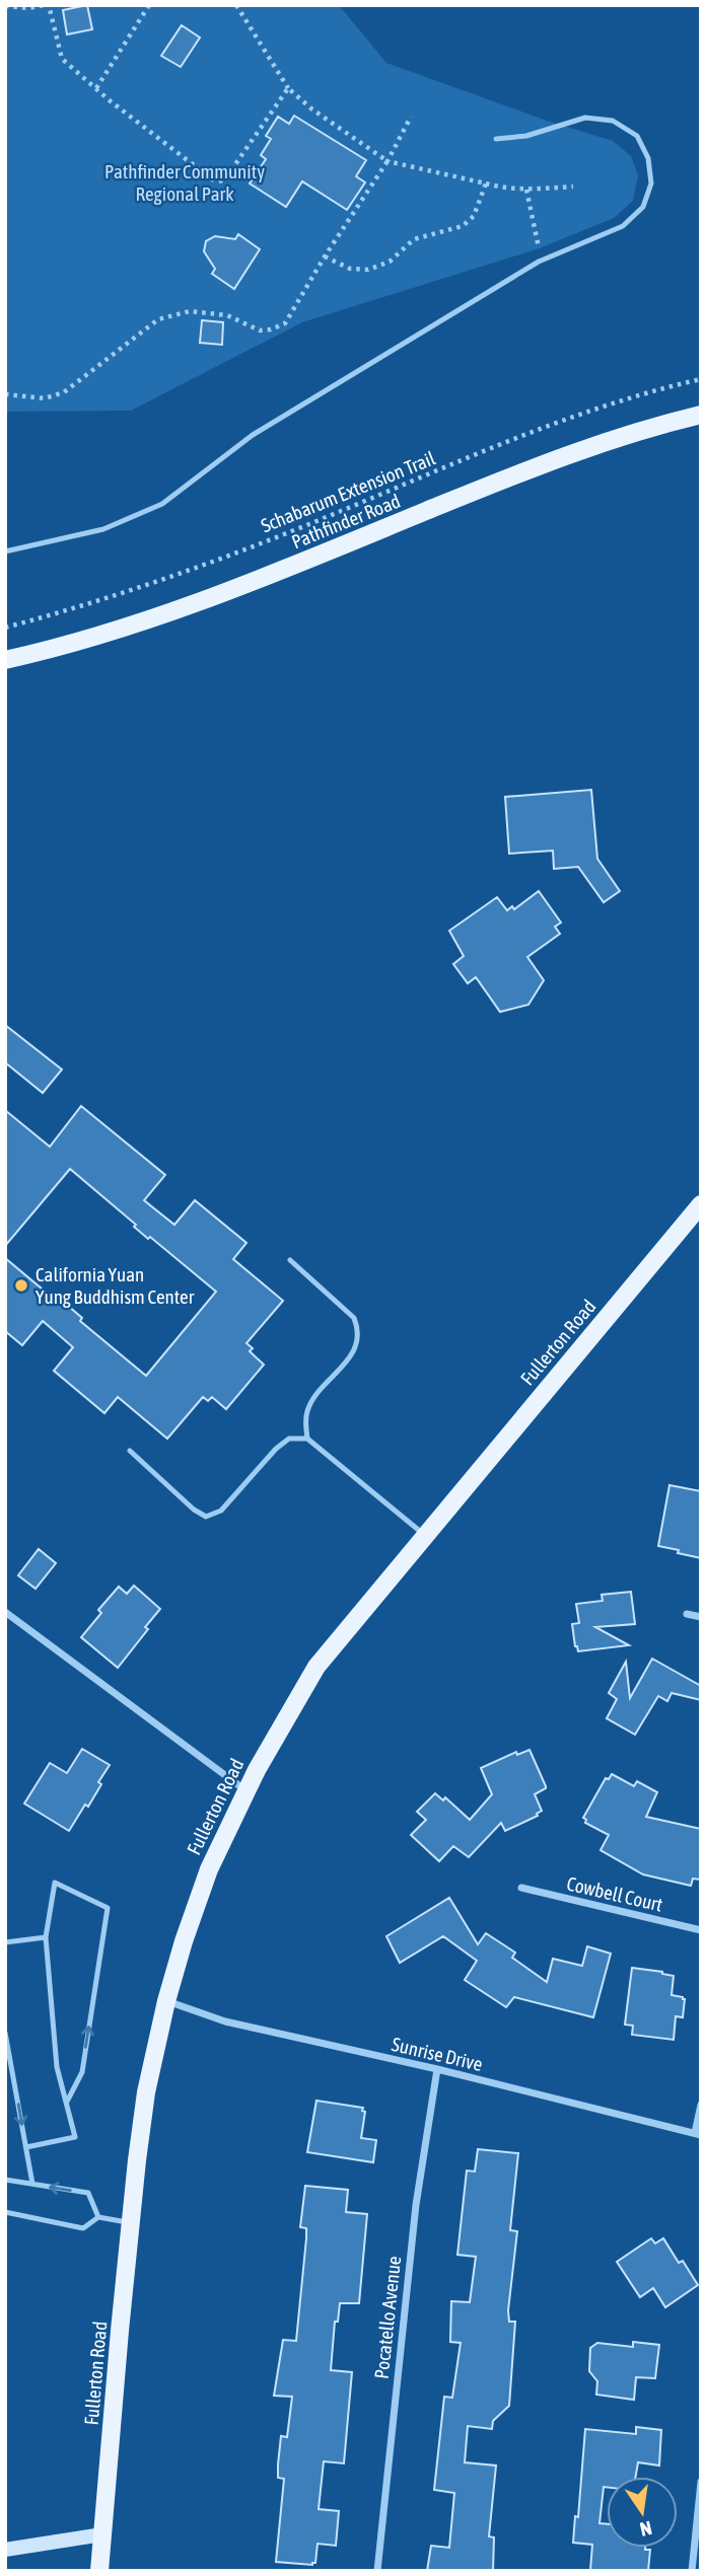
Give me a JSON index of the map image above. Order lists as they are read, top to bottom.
{
  "streets": {
    "main road": ["Pathfinder Road", "Fullerton Road"],
    "street": ["Cowbell Court", "Sunrise Drive", "Pocatello Avenue"],
    "path": ["Schabarum Extension Trail"]
  },
  "crossings": [
    ["Fullerton Road", "Sunrise Drive"],
    ["Sunrise Drive", "Pocatello Avenue"]
  ],
  "parks": ["Pathfinder Community Regional Park"],
  "places": ["California Yuan Yung Buddhism Center"],
  "north": "bottom"
}
